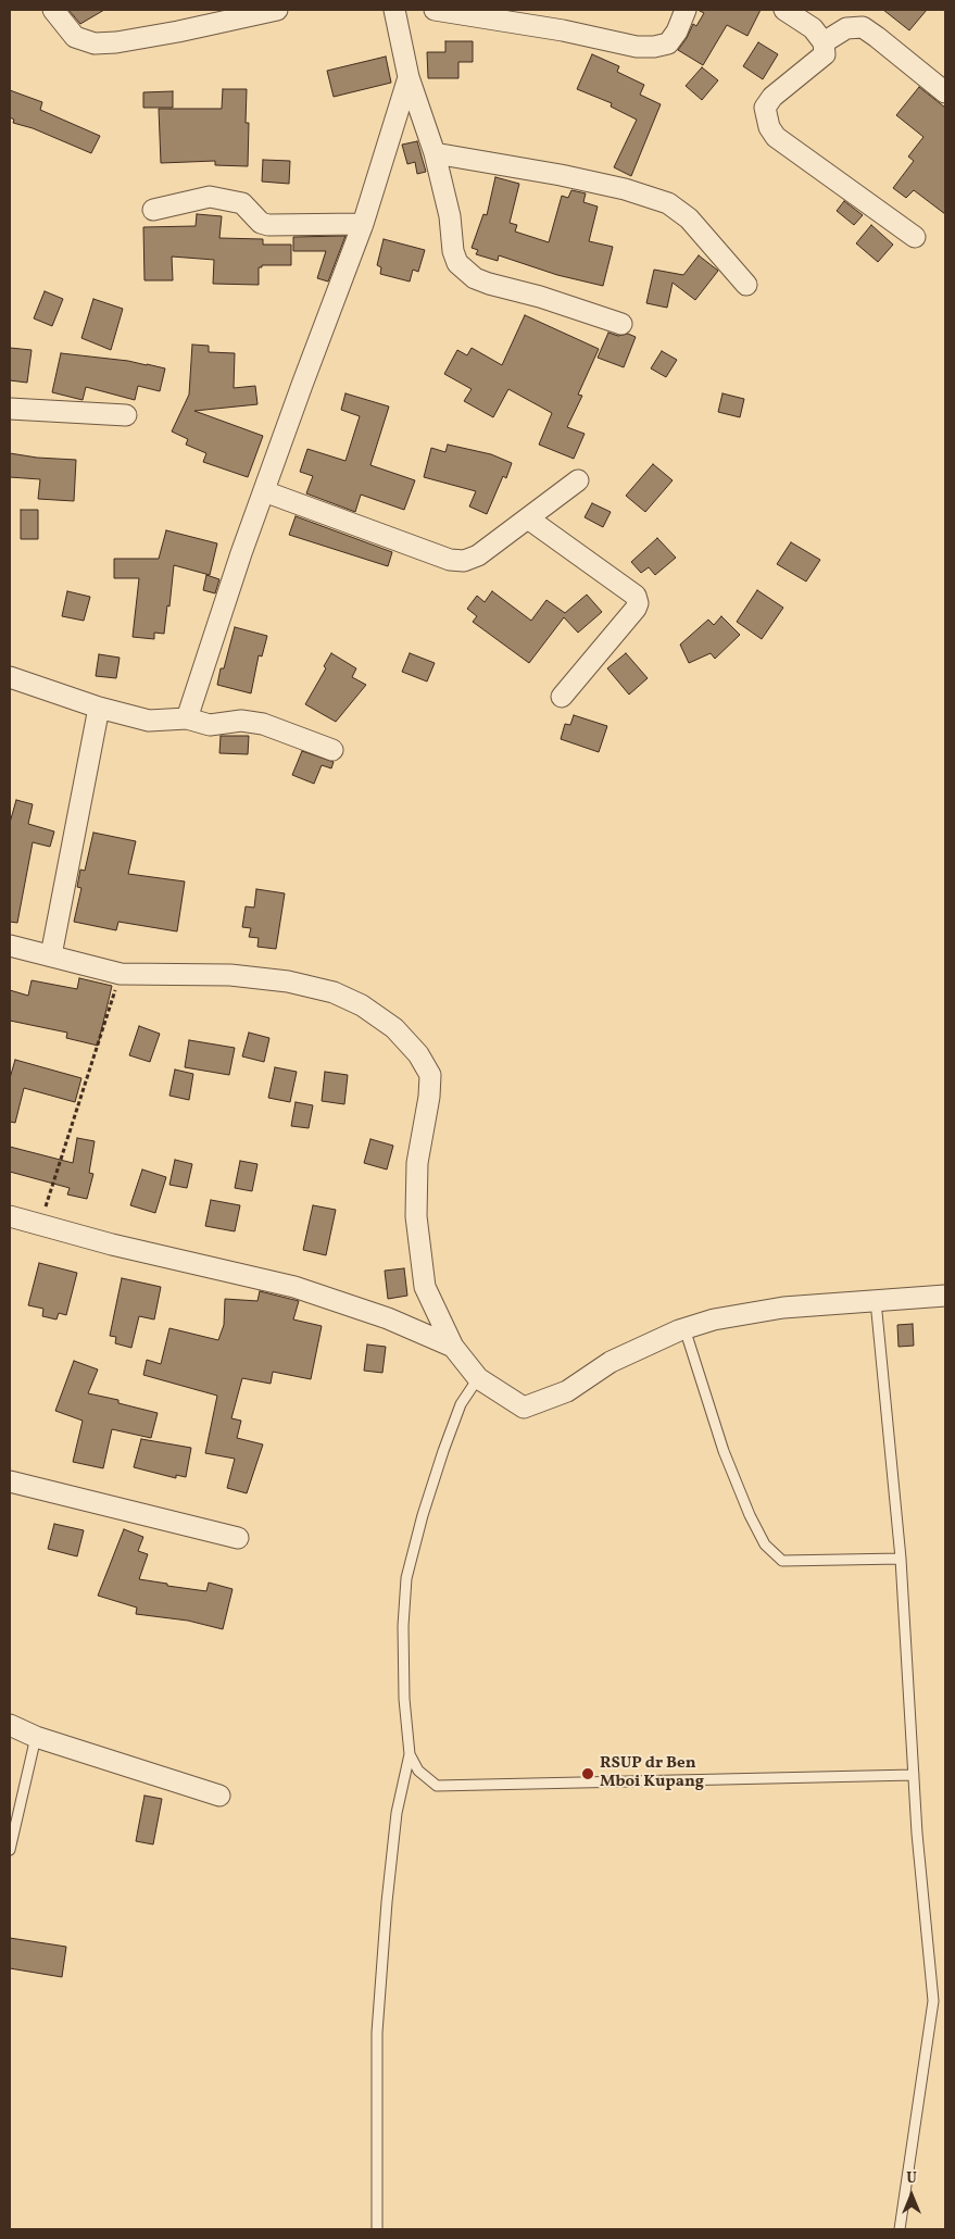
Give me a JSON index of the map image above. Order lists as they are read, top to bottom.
{
  "places": ["RSUP dr Ben Mboi Kupang"],
  "north": "top"
}
